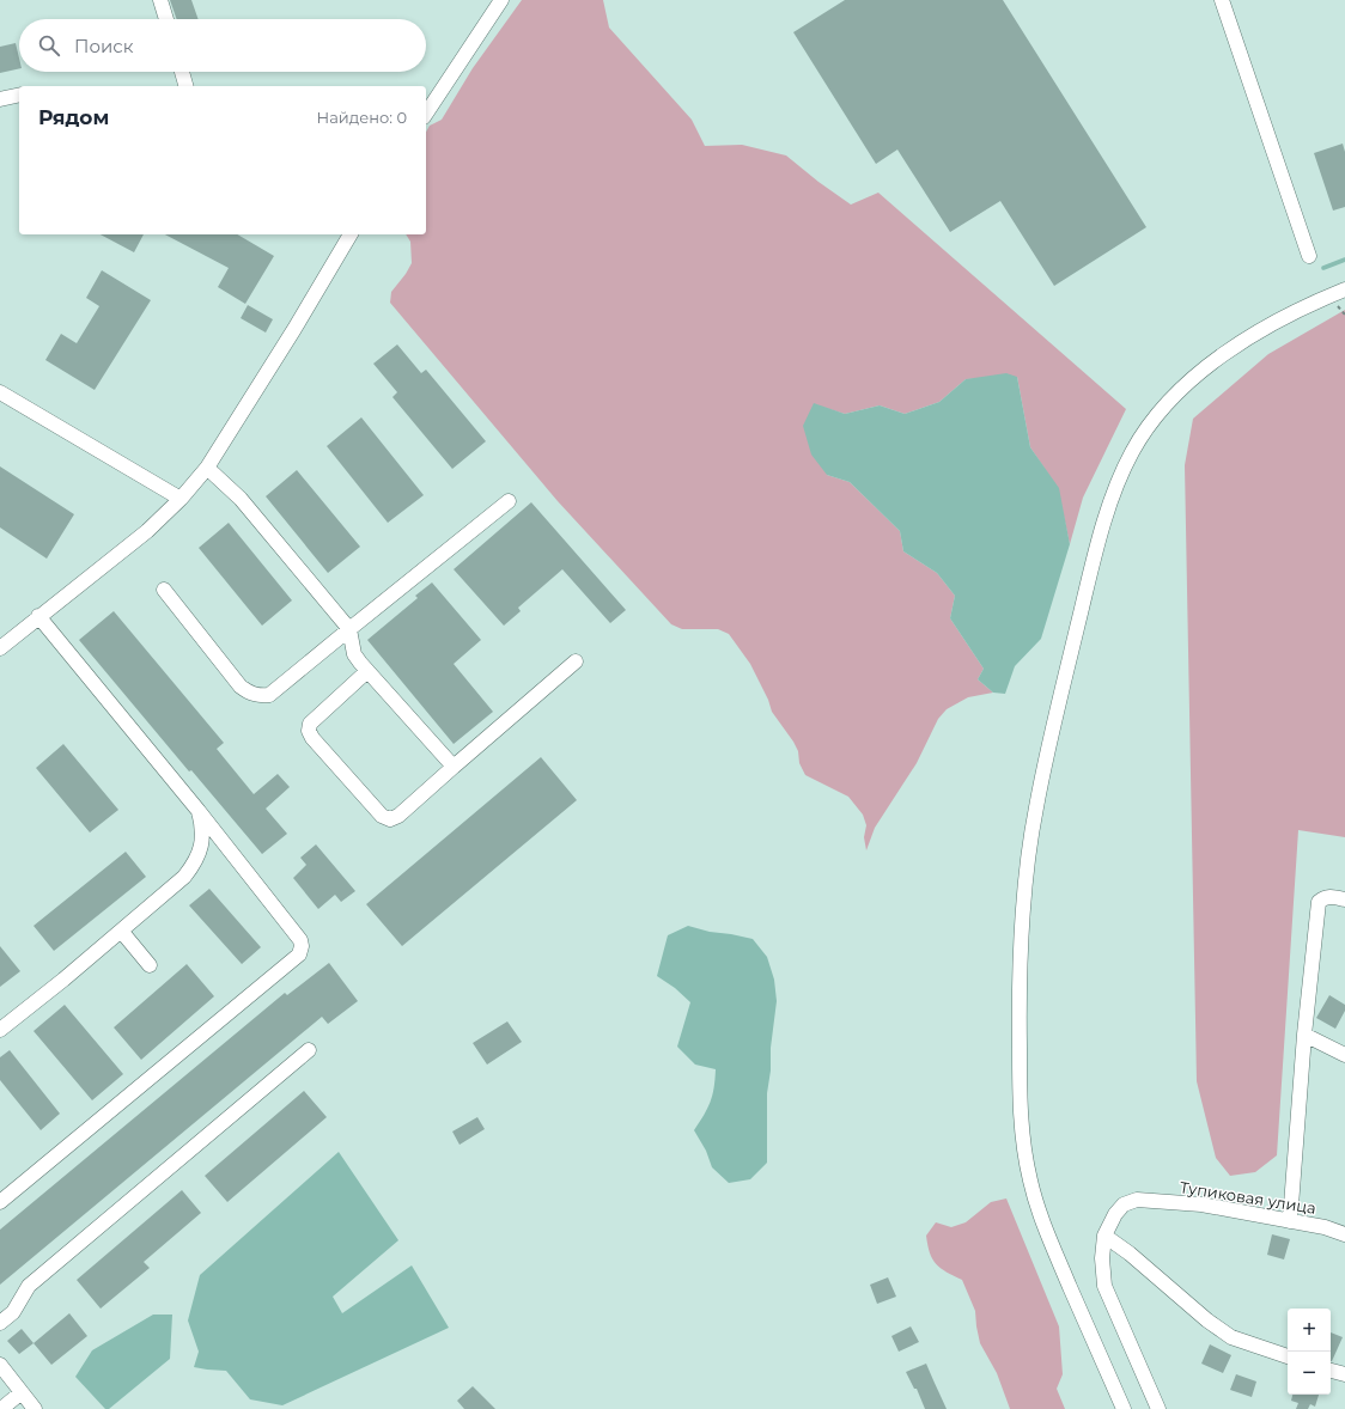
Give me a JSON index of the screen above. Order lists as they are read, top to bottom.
{
  "streets": {
    "street": ["Тупиковая улица"]
  },
  "page": {
    "search": "Поиск",
    "heading": ["Рядом", "Найдено: 0"],
    "map_buttons": ["+", "−"]
  }
}
